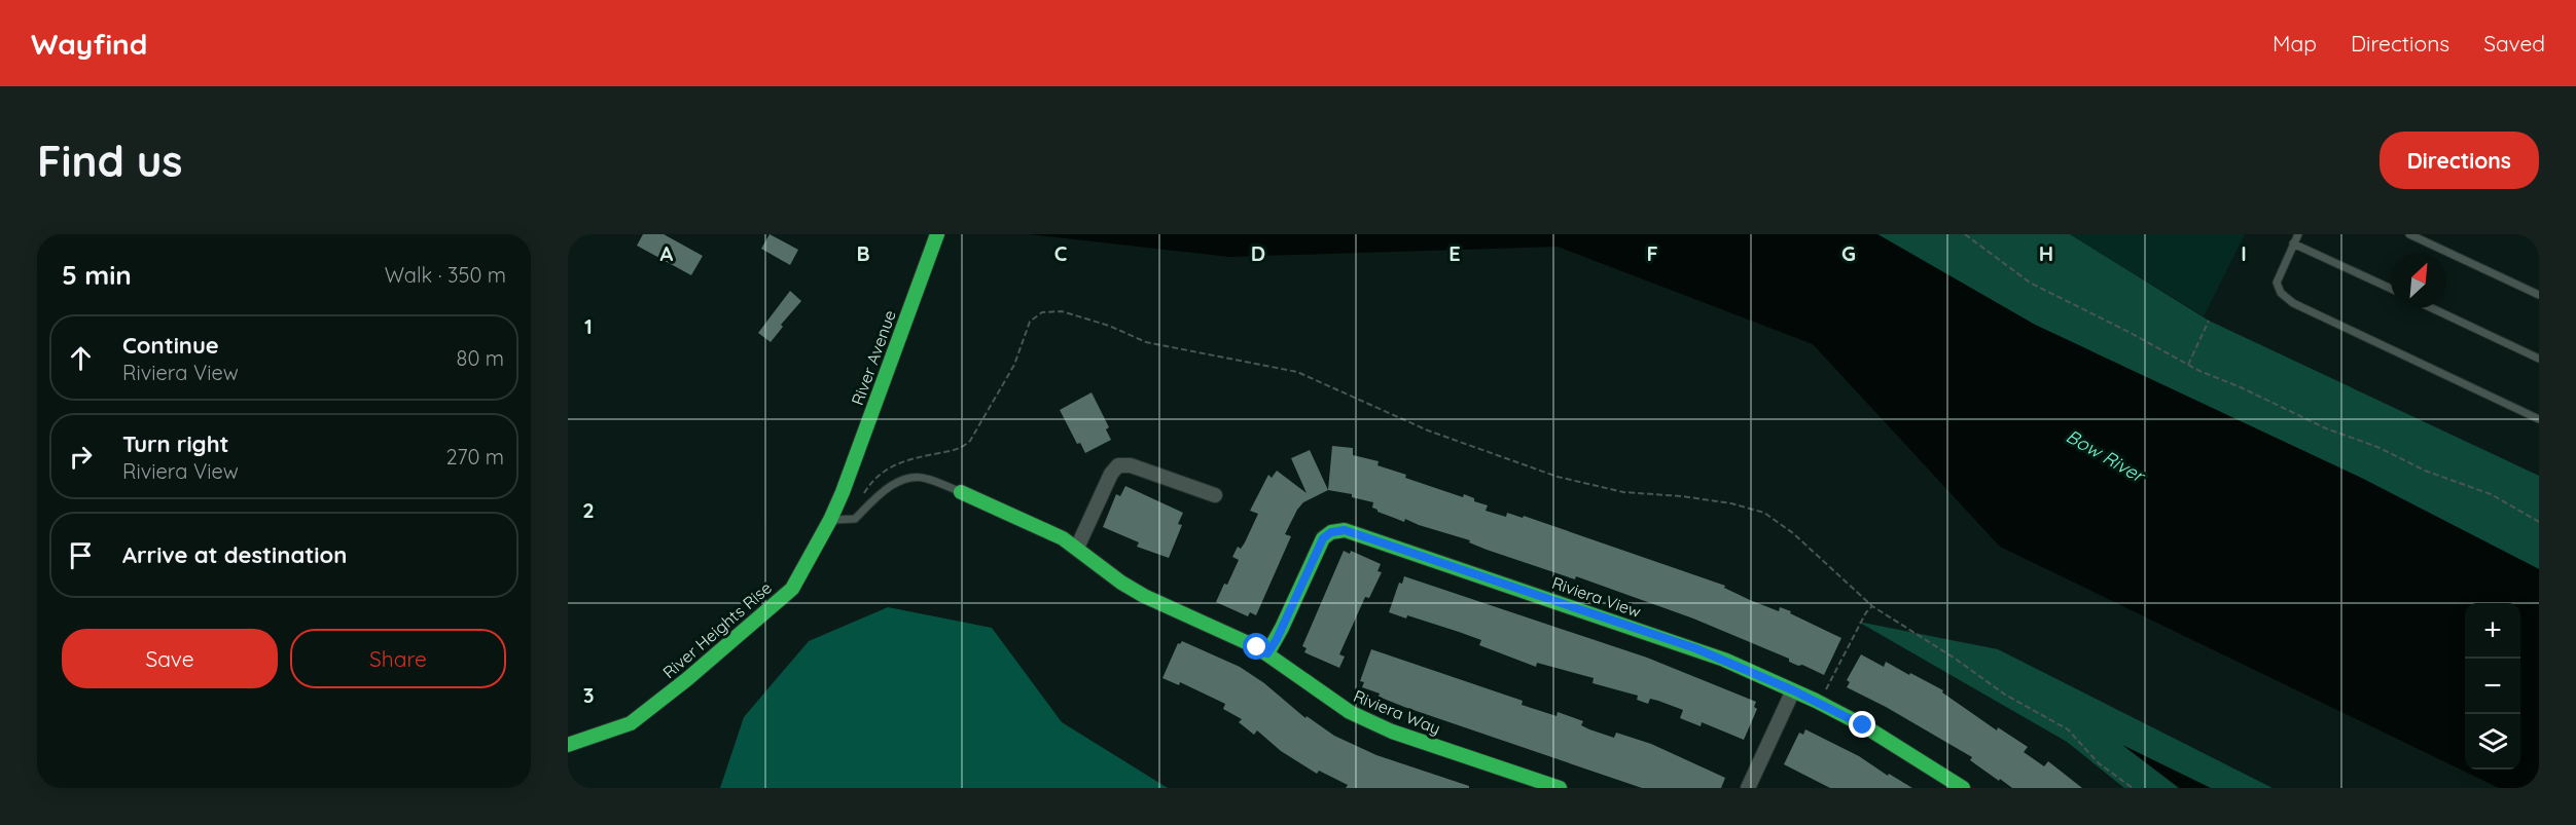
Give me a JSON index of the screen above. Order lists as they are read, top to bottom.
{
  "streets": {
    "street": [
      "River Avenue",
      "Riviera View",
      "River Heights Rise",
      "Riviera Way"
    ]
  },
  "crossings": [
    ["River Avenue", "River Heights Rise"],
    ["Riviera View", "Riviera Way"]
  ],
  "water": ["Bow River"],
  "north": "top right",
  "page": {
    "header": "Wayfind",
    "nav": ["Map", "Directions", "Saved"],
    "buttons": [
      "Directions",
      ["Save", "Share"]
    ],
    "title": "Find us",
    "heading": ["5 min", "Walk · 350 m"],
    "list": [
      ["Continue", "Riviera View", "80 m"],
      ["Turn right", "Riviera View", "270 m"],
      "Arrive at destination"
    ],
    "map_buttons": ["+", "−"]
  },
  "grid": {
    "columns": [
      "A",
      "B",
      "C",
      "D",
      "E",
      "F",
      "G",
      "H",
      "I"
    ],
    "rows": ["1", "2", "3"]
  }
}
